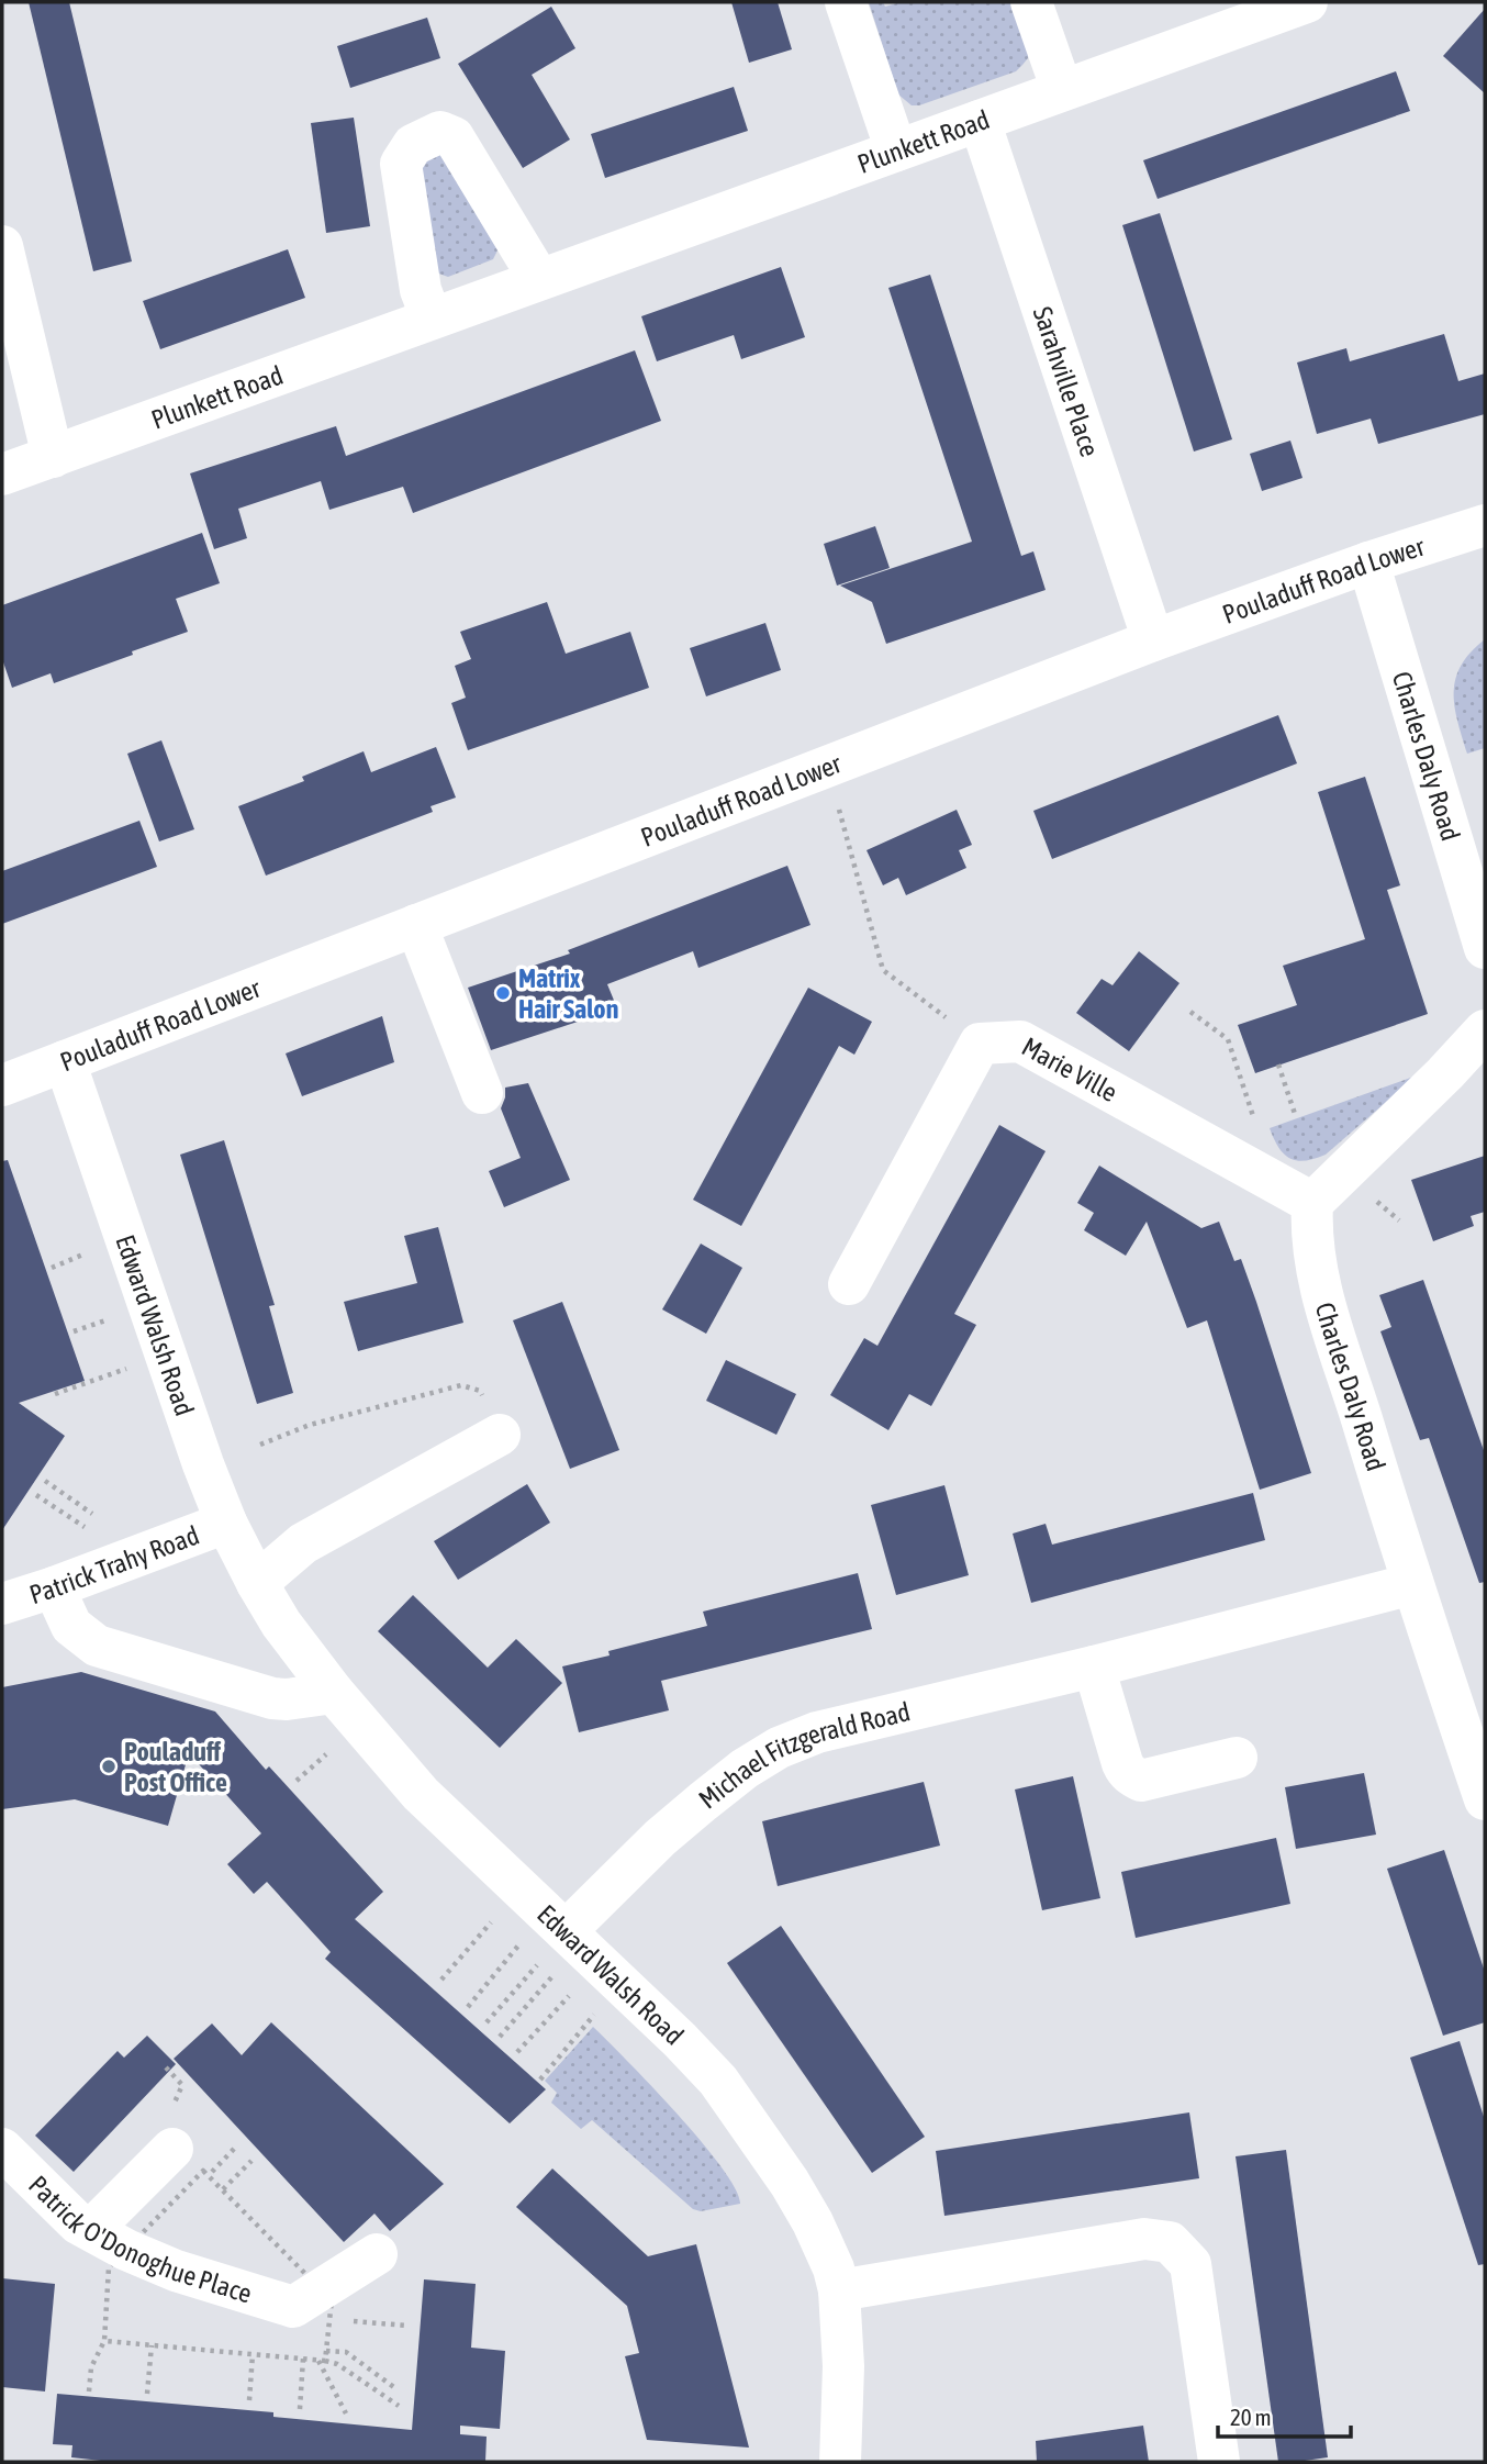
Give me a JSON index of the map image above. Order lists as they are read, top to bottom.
{
  "streets": {
    "street": [
      "Plunkett Road",
      "Sarahville Place",
      "Pouladuff Road Lower",
      "Charles Daly Road",
      "Marie Ville",
      "Edward Walsh Road",
      "Patrick Trahy Road",
      "Michael Fitzgerald Road",
      "Patrick O'Donoghue Place"
    ]
  },
  "crossings": [
    ["Plunkett Road", "Sarahville Place"],
    ["Sarahville Place", "Pouladuff Road Lower"],
    ["Pouladuff Road Lower", "Charles Daly Road"],
    ["Pouladuff Road Lower", "Edward Walsh Road"],
    ["Charles Daly Road", "Marie Ville"],
    ["Charles Daly Road", "Michael Fitzgerald Road"],
    ["Edward Walsh Road", "Patrick Trahy Road"],
    ["Edward Walsh Road", "Michael Fitzgerald Road"]
  ],
  "places": ["Matrix Hair Salon", "Pouladuff Post Office"],
  "scale_bar": "20 m"
}
